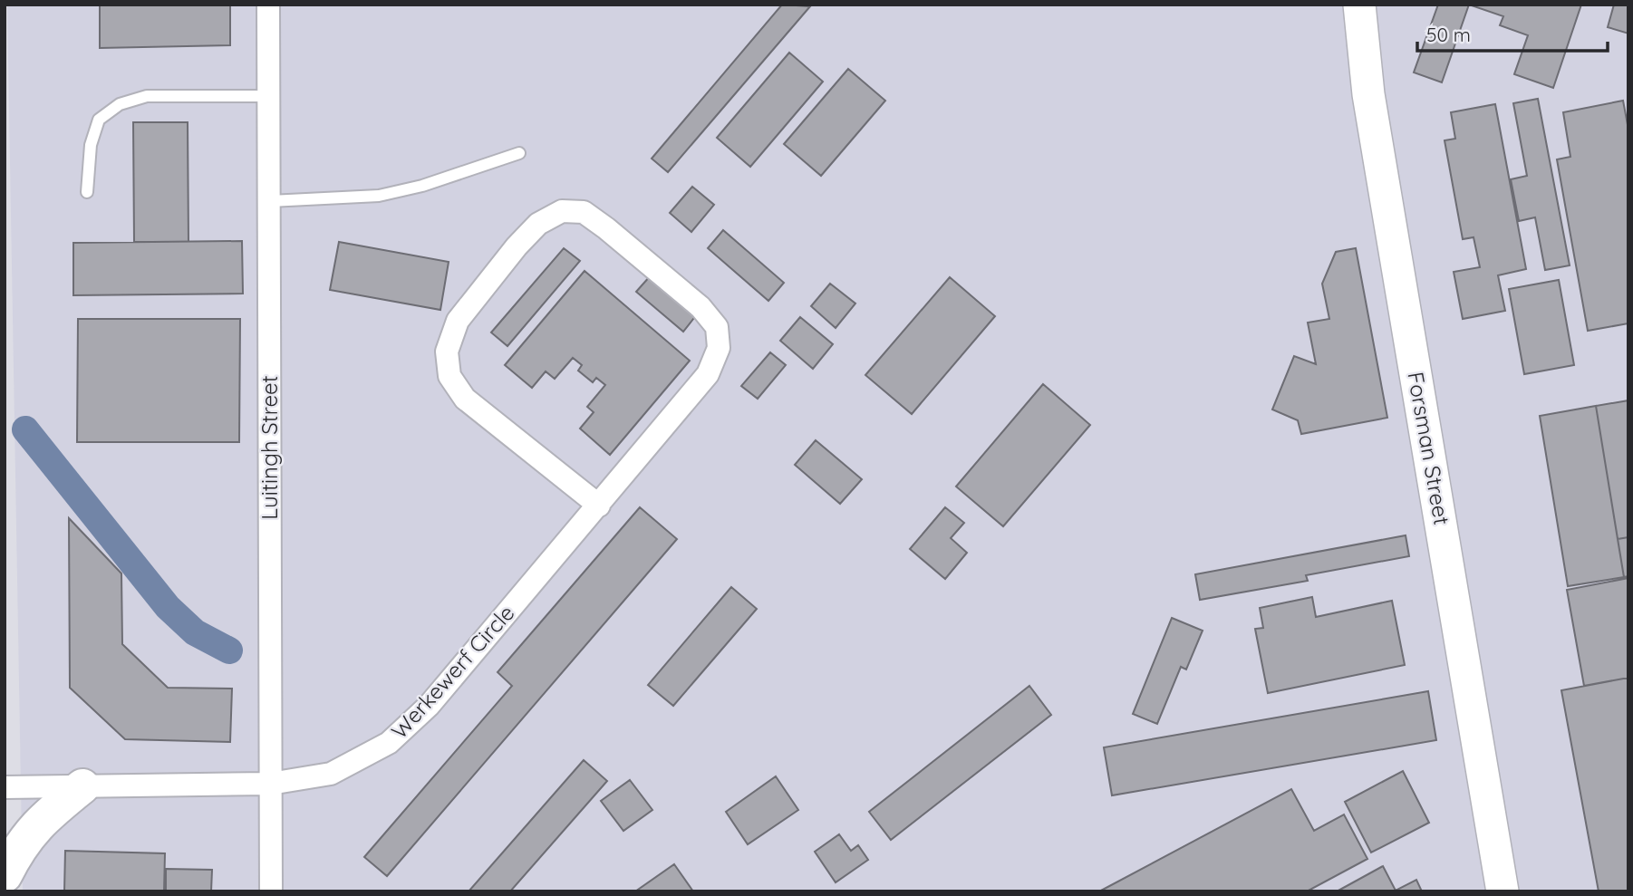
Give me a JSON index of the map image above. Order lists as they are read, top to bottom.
{
  "streets": {
    "street": ["Luitingh Street", "Forsman Street", "Werkewerf Circle"]
  },
  "crossings": [
    ["Luitingh Street", "Werkewerf Circle"]
  ],
  "scale_bar": "50 m"
}
